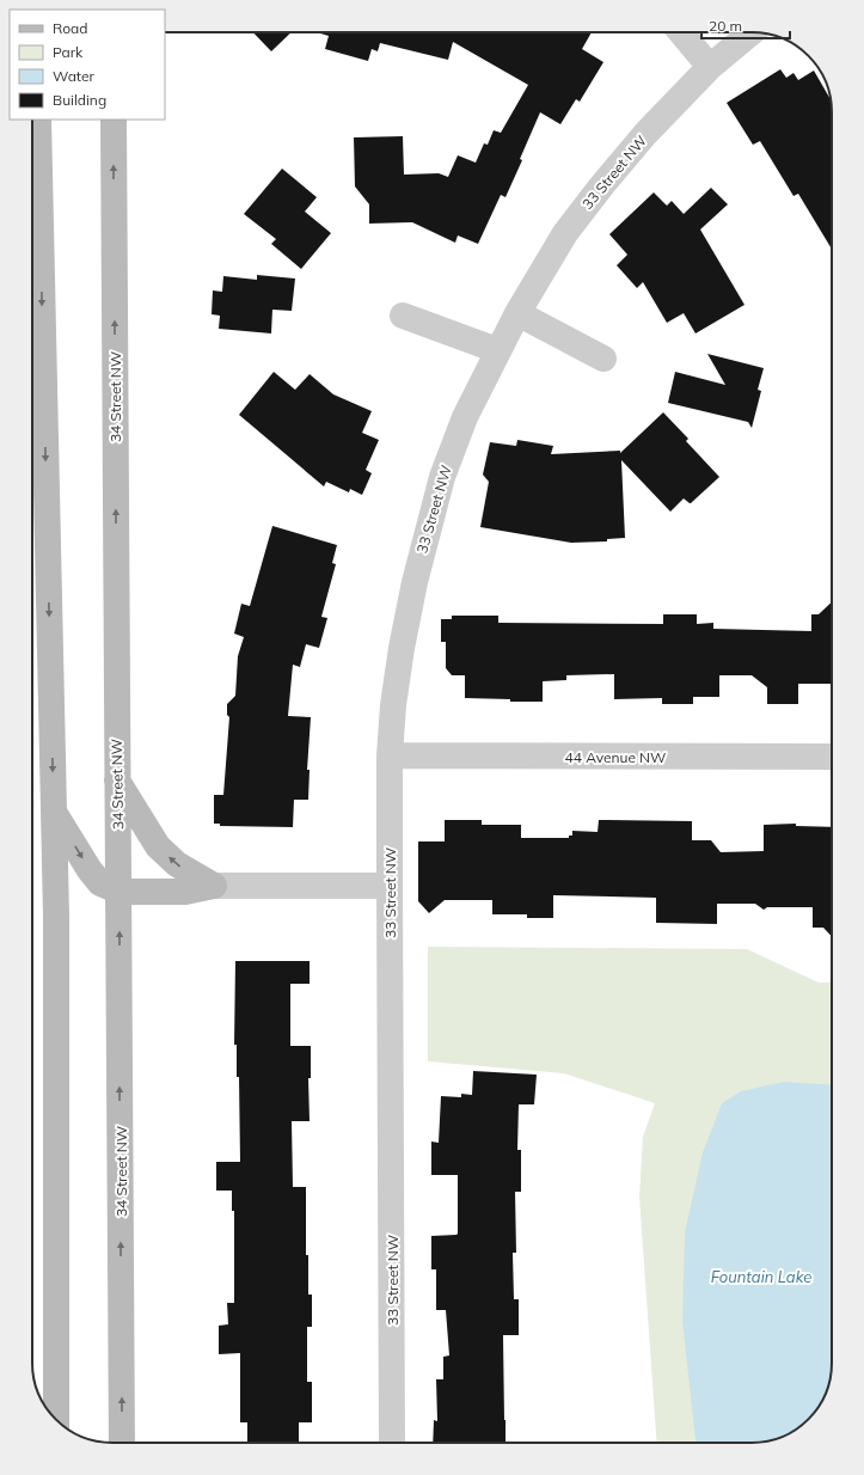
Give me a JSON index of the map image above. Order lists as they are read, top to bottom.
{
  "streets": {
    "main road": ["34 Street NW"],
    "street": ["33 Street NW", "44 Avenue NW"]
  },
  "crossings": [
    ["33 Street NW", "44 Avenue NW"]
  ],
  "water": ["Fountain Lake"],
  "legend": [
    "Road",
    "Park",
    "Water",
    "Building"
  ],
  "scale_bar": "20 m"
}
